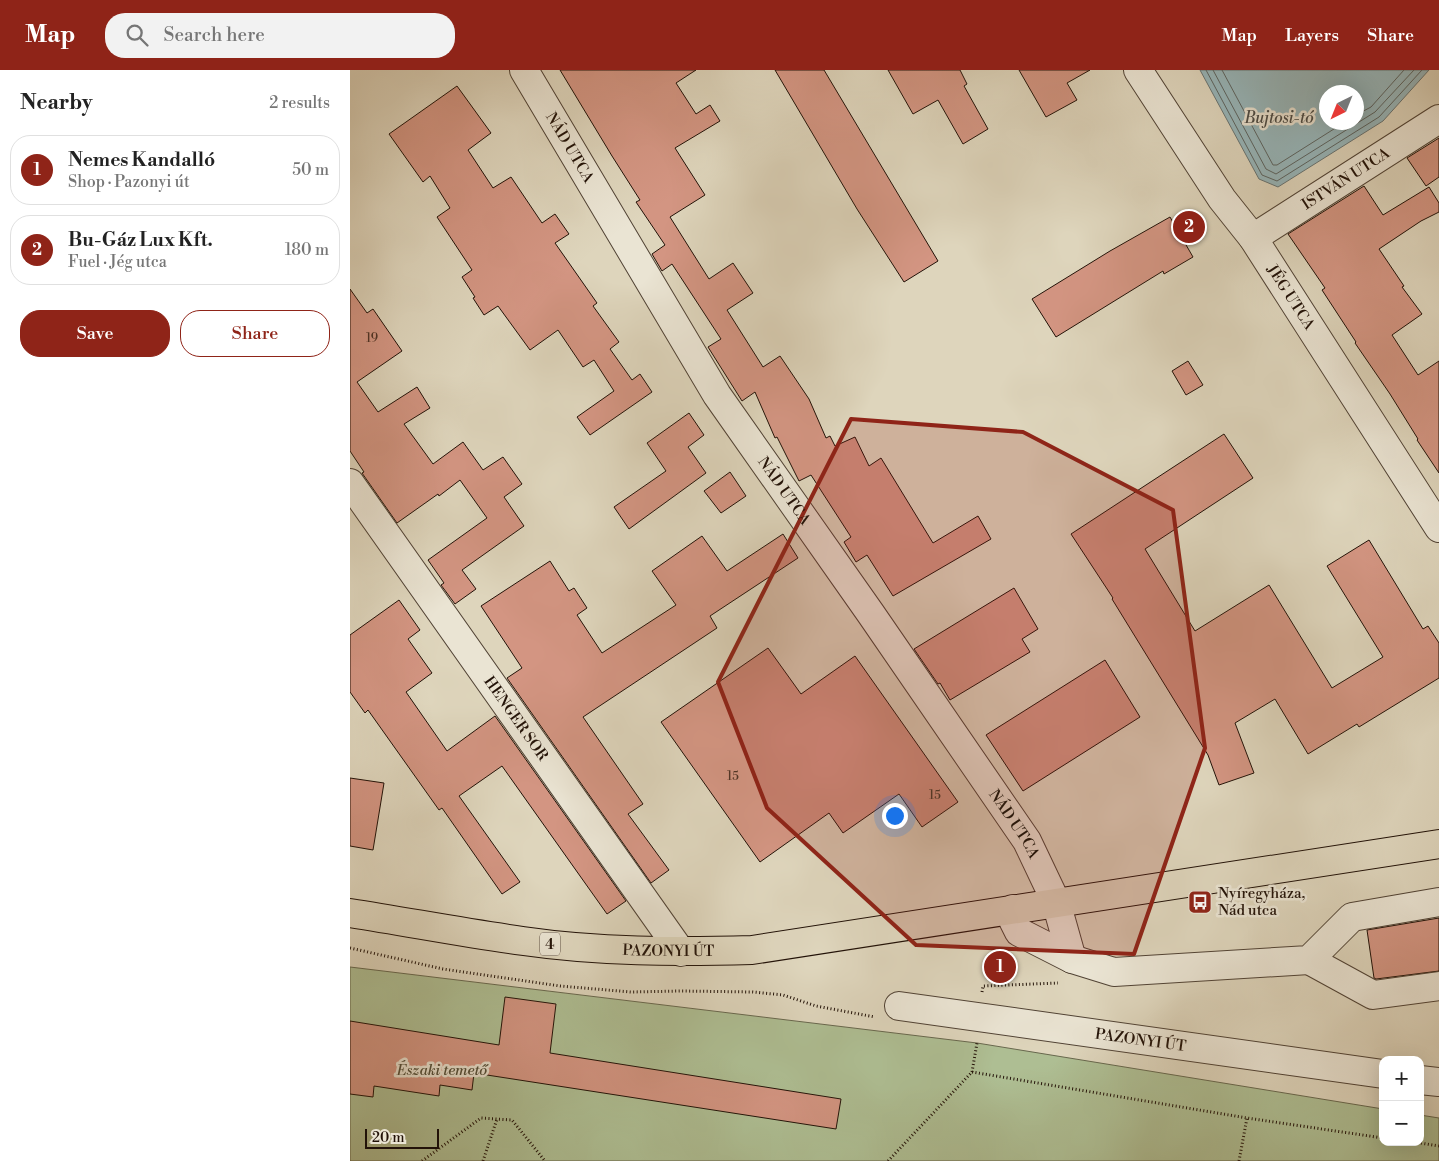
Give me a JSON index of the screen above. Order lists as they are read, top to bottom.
{
  "streets": {
    "main road": ["4", "PAZONYI ÚT"],
    "street": [
      "NÁD UTCA",
      "ISTVÁN UTCA",
      "JÉG UTCA",
      "HENGER SOR"
    ]
  },
  "crossings": [
    ["NÁD UTCA", "4"],
    ["ISTVÁN UTCA", "JÉG UTCA"],
    ["HENGER SOR", "PAZONYI ÚT"],
    ["4", "PAZONYI ÚT"]
  ],
  "water": ["Bujtosi-tó"],
  "parks": ["Északi temető"],
  "places": {
    "bus stop": ["Nyíregyháza, Nád utca"]
  },
  "house_numbers": ["19", "15", "15"],
  "scale_bar": "20 m",
  "north": "bottom left",
  "page": {
    "header": "Map",
    "search": "Search here",
    "nav": ["Map", "Layers", "Share"],
    "heading": ["Nearby", "2 results"],
    "list": [
      {
        "mark": "1",
        "name": "Nemes Kandalló",
        "note": "Shop · Pazonyi út",
        "value": "50 m"
      },
      {
        "mark": "2",
        "name": "Bu-Gáz Lux Kft.",
        "note": "Fuel · Jég utca",
        "value": "180 m"
      }
    ],
    "pins": ["2", "1"],
    "buttons": ["Save", "Share"],
    "map_buttons": ["+", "−"],
    "scale": "20 m"
  }
}
